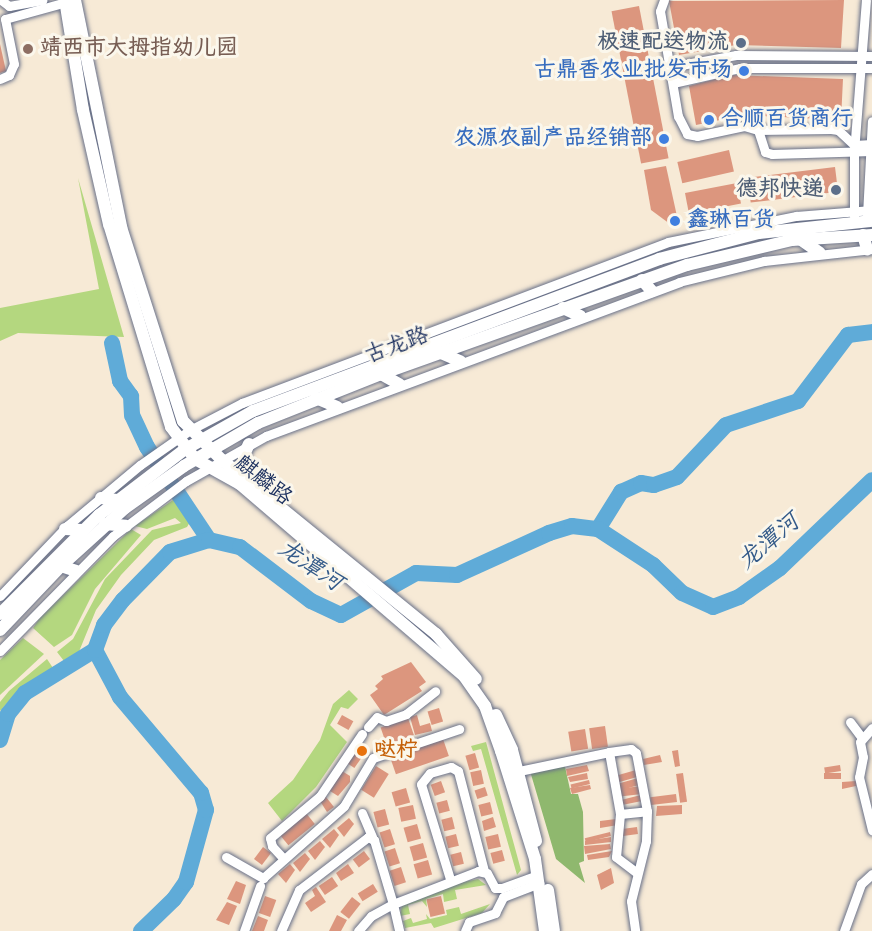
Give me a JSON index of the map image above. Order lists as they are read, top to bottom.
{
  "streets": {
    "main road": ["古龙路", "麒麟路"]
  },
  "crossings": [
    ["古龙路", "麒麟路"]
  ],
  "water": ["龙潭河"],
  "places": [
    "极速配送物流",
    "靖西市大拇指幼儿园",
    "古鼎香农业批发市场",
    "合顺百货商行",
    "农源农副产品经销部",
    "德邦快递",
    "鑫琳百货",
    "哒柠"
  ]
}
